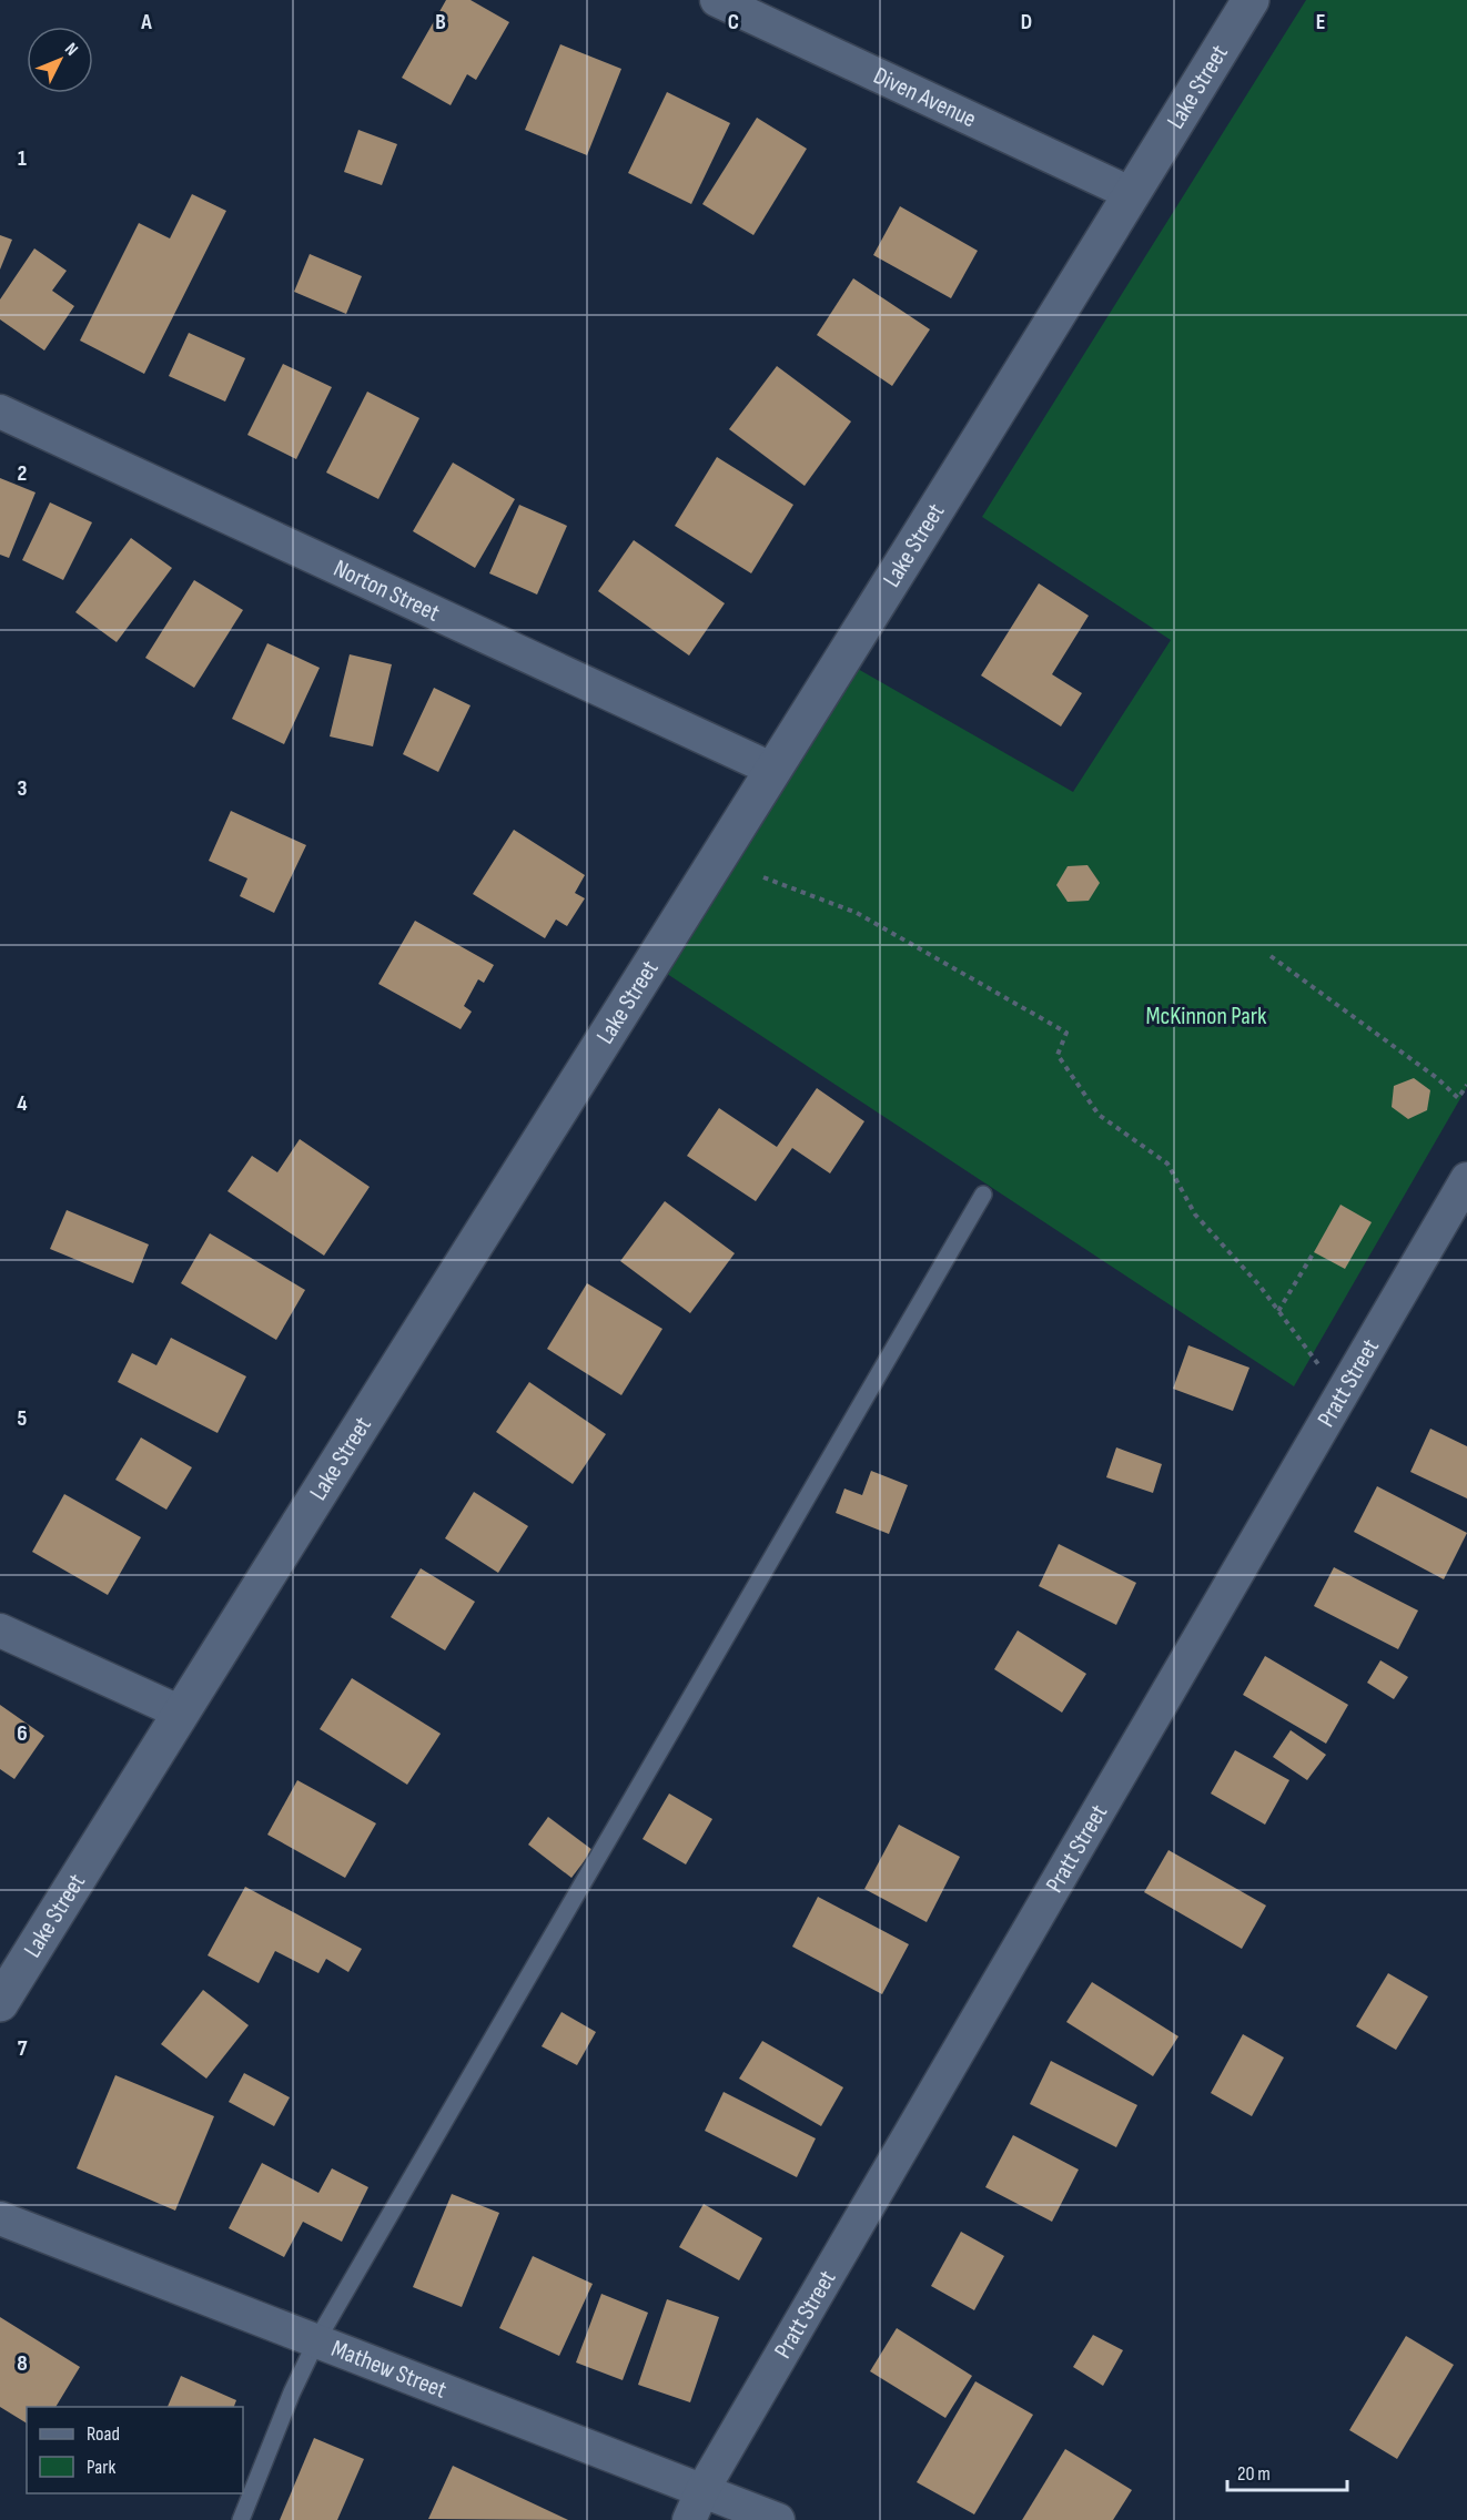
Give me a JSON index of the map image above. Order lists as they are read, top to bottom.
{
  "streets": {
    "main road": ["Lake Street"],
    "street": [
      "Diven Avenue",
      "Norton Street",
      "Pratt Street",
      "Mathew Street"
    ]
  },
  "crossings": [
    ["Lake Street", "Diven Avenue"],
    ["Lake Street", "Norton Street"],
    ["Pratt Street", "Mathew Street"]
  ],
  "parks": ["McKinnon Park"],
  "legend": ["Road", "Park"],
  "scale_bar": "20 m",
  "north": "top right",
  "grid": {
    "columns": [
      "A",
      "B",
      "C",
      "D",
      "E"
    ],
    "rows": [
      "1",
      "2",
      "3",
      "4",
      "5",
      "6",
      "7",
      "8"
    ]
  }
}
